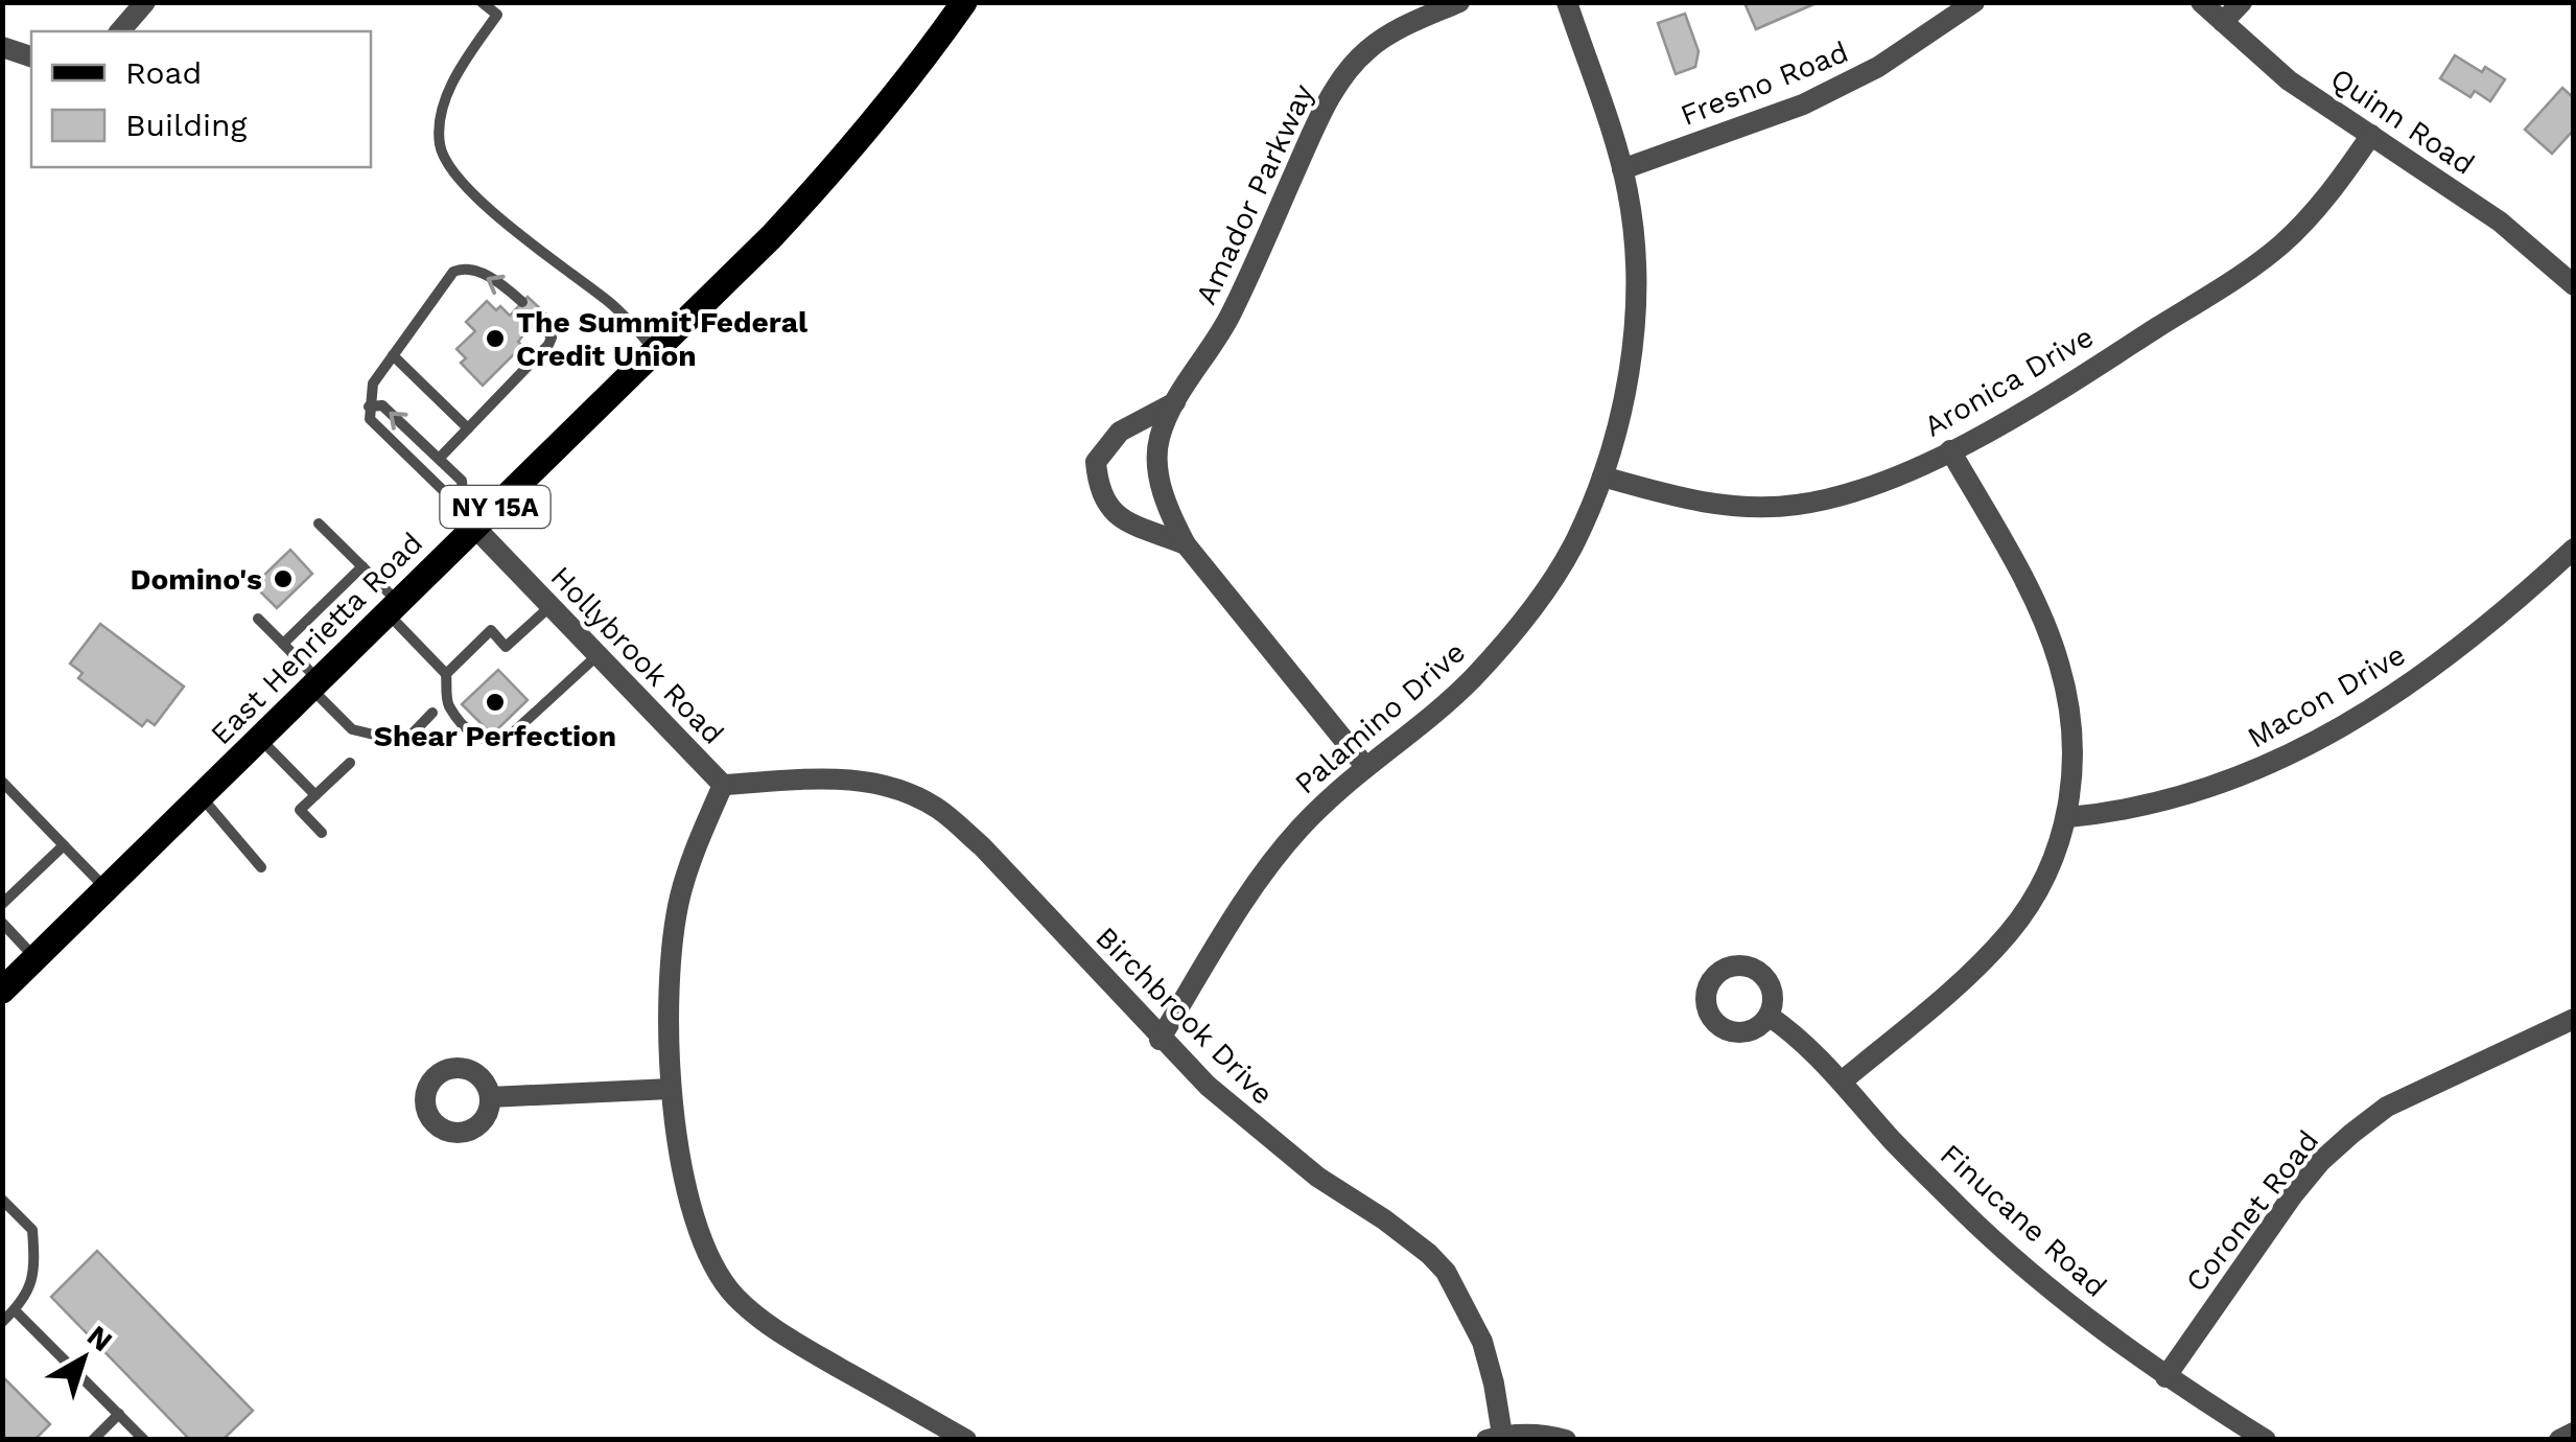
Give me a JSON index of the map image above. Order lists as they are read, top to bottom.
{
  "streets": {
    "main road": ["NY 15A", "East Henrietta Road"],
    "street": [
      "Fresno Road",
      "Quinn Road",
      "Amador Parkway",
      "Aronica Drive",
      "Hollybrook Road",
      "Macon Drive",
      "Palamino Drive",
      "Birchbrook Drive",
      "Coronet Road",
      "Finucane Road"
    ]
  },
  "crossings": [
    ["Fresno Road", "Palamino Drive"],
    ["Quinn Road", "Aronica Drive"],
    ["Amador Parkway", "Palamino Drive"],
    ["Aronica Drive", "Palamino Drive"],
    ["East Henrietta Road", "Hollybrook Road"],
    ["Hollybrook Road", "Birchbrook Drive"],
    ["Palamino Drive", "Birchbrook Drive"],
    ["Coronet Road", "Finucane Road"]
  ],
  "places": ["The Summit Federal Credit Union", "Domino's", "Shear Perfection"],
  "legend": ["Road", "Building"],
  "north": "top right"
}
